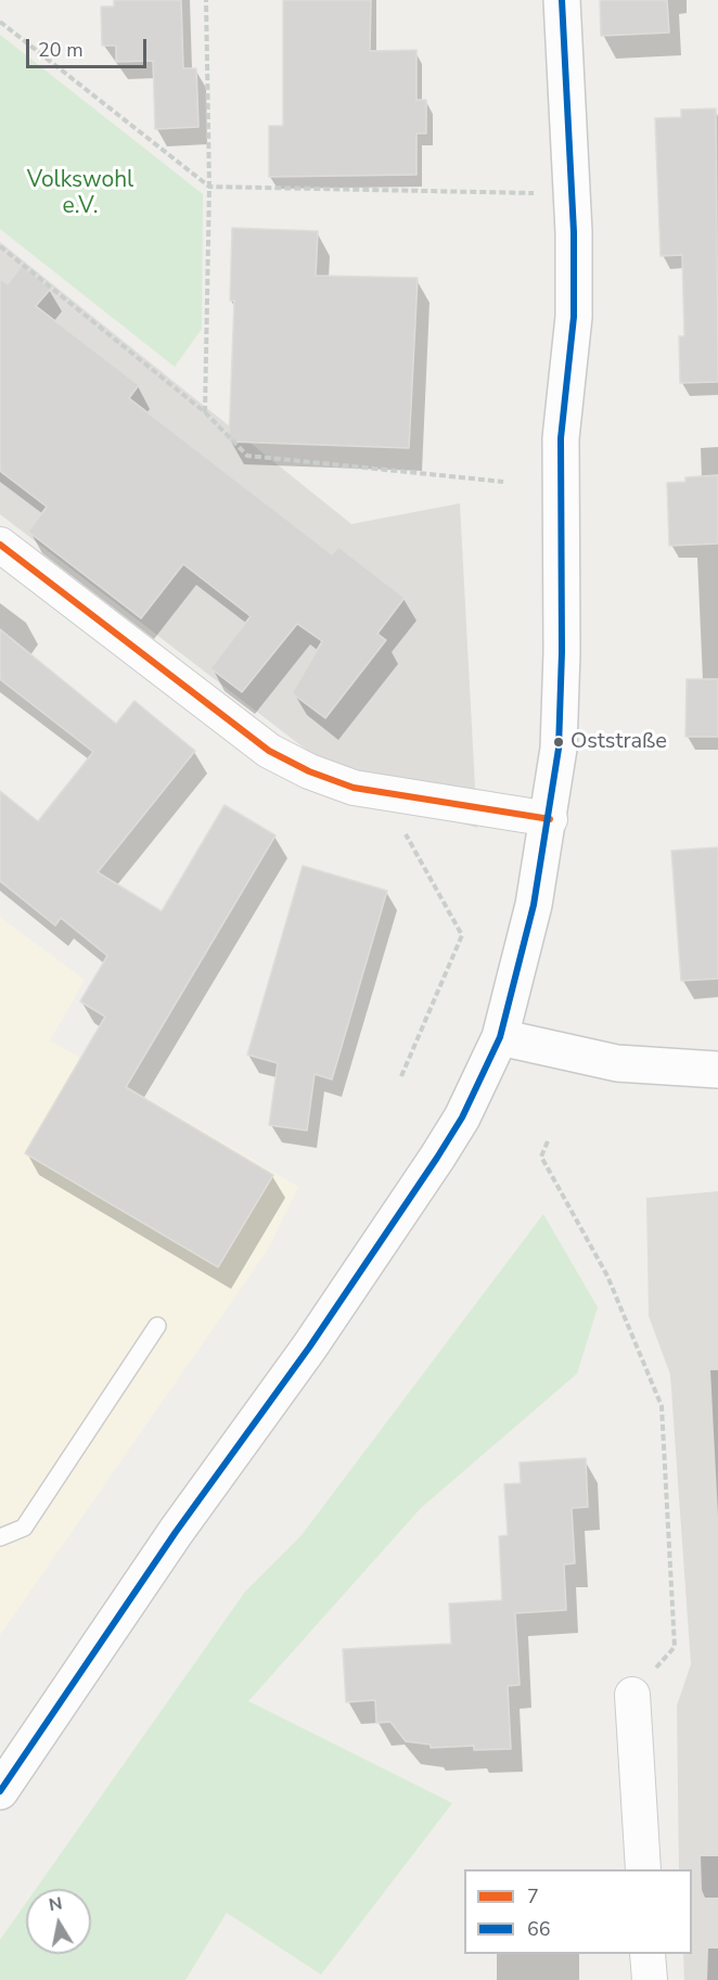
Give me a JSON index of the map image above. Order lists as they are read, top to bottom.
{
  "parks": ["Volkswohl e.V."],
  "places": ["Oststraße"],
  "lines": ["transit line 66", "transit line 7"],
  "legend": ["7", "66"],
  "scale_bar": "20 m",
  "north": "top"
}
